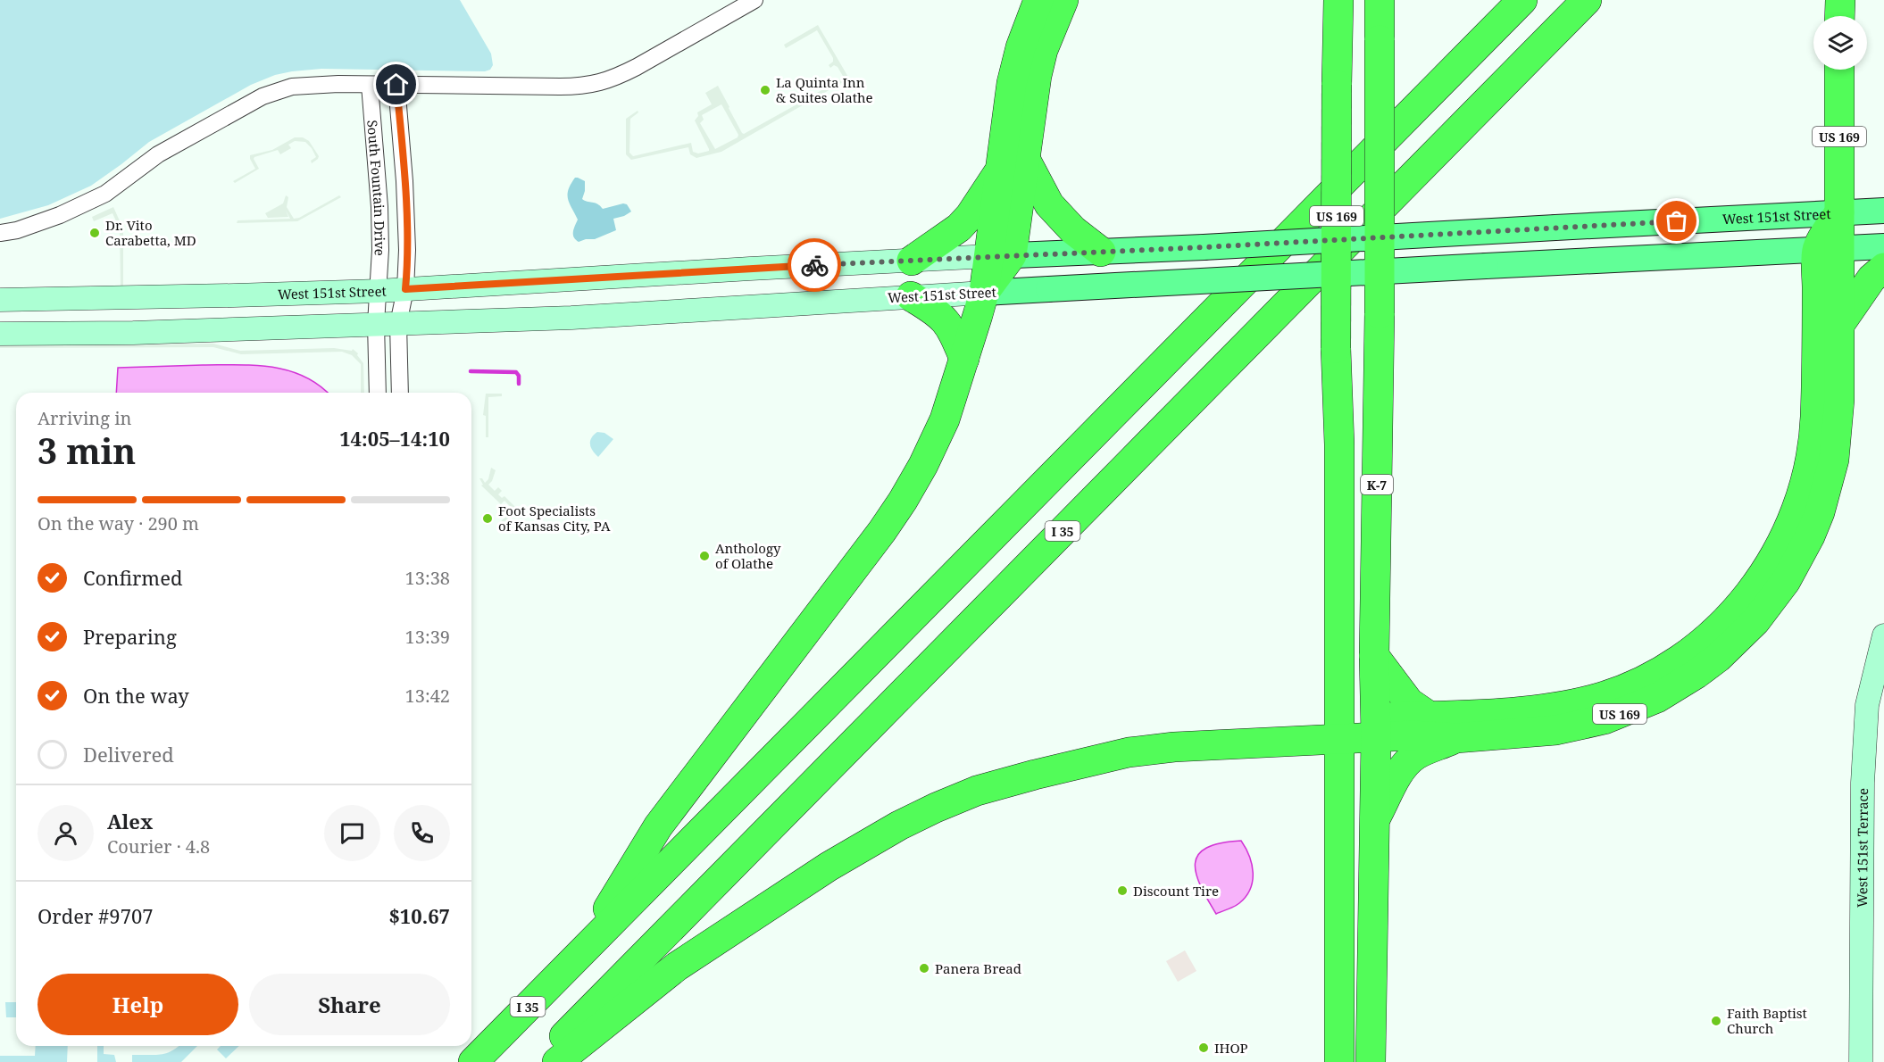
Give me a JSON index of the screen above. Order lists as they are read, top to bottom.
{
  "streets": {
    "highway": ["US 169", "K-7", "I 35"],
    "main road": ["West 151st Street", "West 151st Terrace"],
    "street": ["South Fountain Drive"]
  },
  "crossings": [
    ["US 169", "West 151st Street"],
    ["US 169", "K-7"],
    ["South Fountain Drive", "West 151st Street"]
  ],
  "places": [
    "La Quinta Inn & Suites Olathe",
    "Dr. Vito Carabetta, MD",
    "Foot Specialists of Kansas City, PA",
    "Anthology of Olathe",
    "Discount Tire",
    "Panera Bread",
    "Faith Baptist Church",
    "IHOP"
  ],
  "page": {
    "heading": ["3 min", "Arriving in", "14:05–14:10"],
    "panel": [
      "Alex",
      "Courier · 4.8",
      "Order #9707",
      "$10.67"
    ],
    "bar": "On the way · 290 m",
    "list": [
      ["Confirmed", "13:38"],
      ["Preparing", "13:39"],
      ["On the way", "13:42"],
      "Delivered"
    ],
    "buttons": ["Help", "Share"]
  }
}
